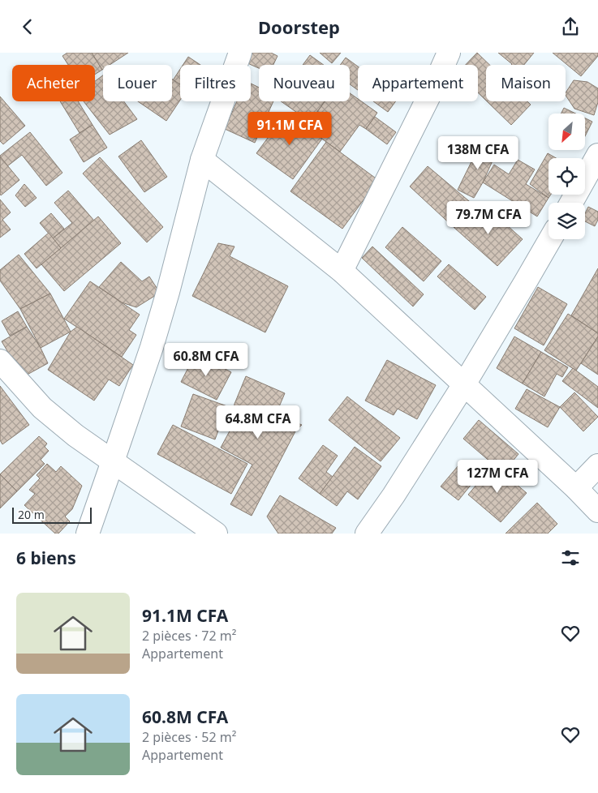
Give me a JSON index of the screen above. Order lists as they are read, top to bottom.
{
  "scale_bar": "20 m",
  "north": "bottom left",
  "page": {
    "header": "Doorstep",
    "chip": [
      "Acheter",
      "Louer",
      "Filtres",
      "Nouveau",
      "Appartement",
      "Maison"
    ],
    "price": [
      "91.1M CFA",
      "138M CFA",
      "79.7M CFA",
      "60.8M CFA",
      "64.8M CFA",
      "127M CFA"
    ],
    "scale": "20 m",
    "heading": "6 biens",
    "list": [
      {
        "name": "91.1M CFA",
        "note": "2 pièces · 72 m² · Appartement"
      },
      {
        "name": "60.8M CFA",
        "note": "2 pièces · 52 m² · Appartement"
      }
    ]
  }
}
